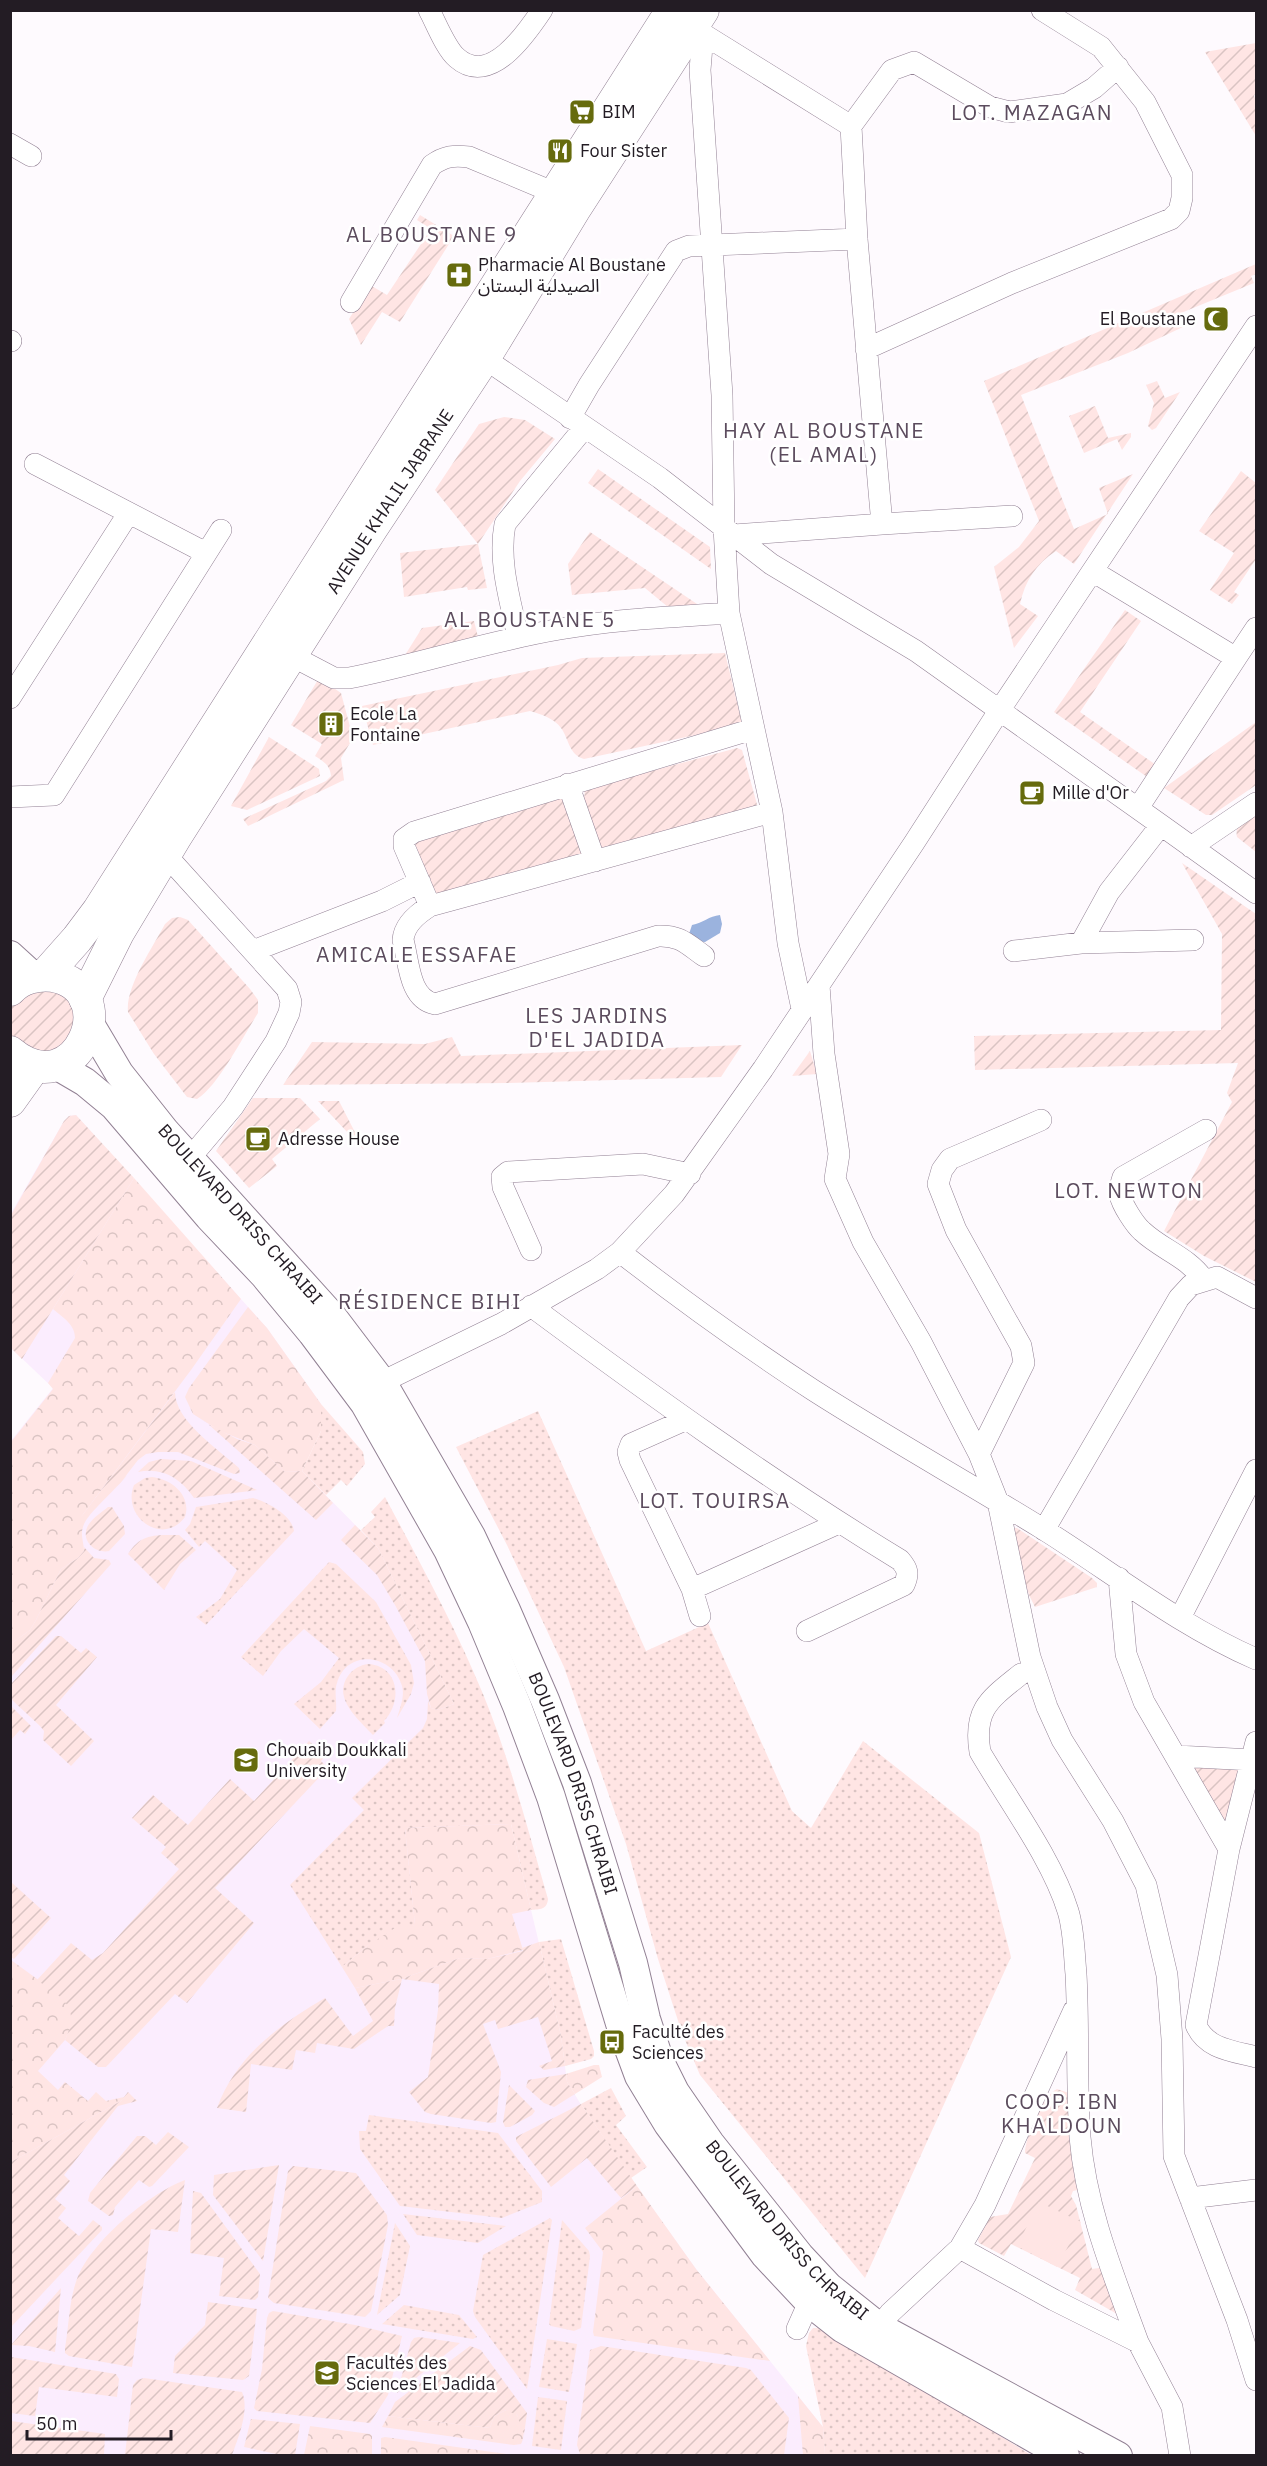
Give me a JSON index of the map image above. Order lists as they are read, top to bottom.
{
  "streets": {
    "main road": ["AVENUE KHALIL JABRANE", "BOULEVARD DRISS CHRAIBI"]
  },
  "crossings": [
    ["AVENUE KHALIL JABRANE", "BOULEVARD DRISS CHRAIBI"]
  ],
  "districts": [
    "LOT. MAZAGAN",
    "AL BOUSTANE 9",
    "HAY AL BOUSTANE (EL AMAL)",
    "AL BOUSTANE 5",
    "AMICALE ESSAFAE",
    "LES JARDINS D'EL JADIDA",
    "LOT. NEWTON",
    "RÉSIDENCE BIHI",
    "LOT. TOUIRSA",
    "COOP. IBN KHALDOUN"
  ],
  "places": {
    "supermarket": ["BIM"],
    "restaurant": ["Four Sister"],
    "pharmacy": ["Pharmacie Al Boustane الصيدلية البستان"],
    "mosque": ["El Boustane"],
    "building": ["Ecole La Fontaine"],
    "cafe": ["Mille d'Or", "Adresse House"],
    "school or university": ["Chouaib Doukkali University", "Facultés des Sciences El Jadida"],
    "bus stop": ["Faculté des Sciences"]
  },
  "scale_bar": "50 m"
}
